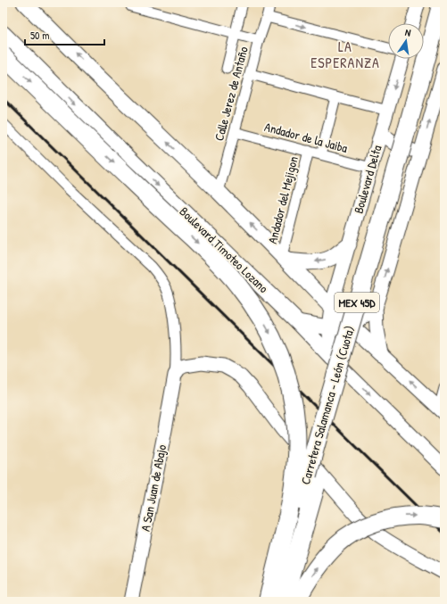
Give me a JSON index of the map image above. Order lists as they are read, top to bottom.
{
  "streets": {
    "highway": ["MEX 45D", "Carretera Salamanca - León (Cuota)"],
    "main road": ["Boulevard Delta", "Boulevard Timoteo Lozano", "A San Juan de Abajo"],
    "street": ["Calle Jerez de Antaño", "Andador de la Jaiba", "Andador del Mejigon"]
  },
  "crossings": [
    ["Calle Jerez de Antaño", "Andador de la Jaiba"],
    ["Andador de la Jaiba", "Boulevard Delta"],
    ["Andador de la Jaiba", "Andador del Mejigon"],
    ["Boulevard Delta", "Boulevard Timoteo Lozano"]
  ],
  "districts": ["LA ESPERANZA"],
  "scale_bar": "50 m",
  "north": "top"
}
